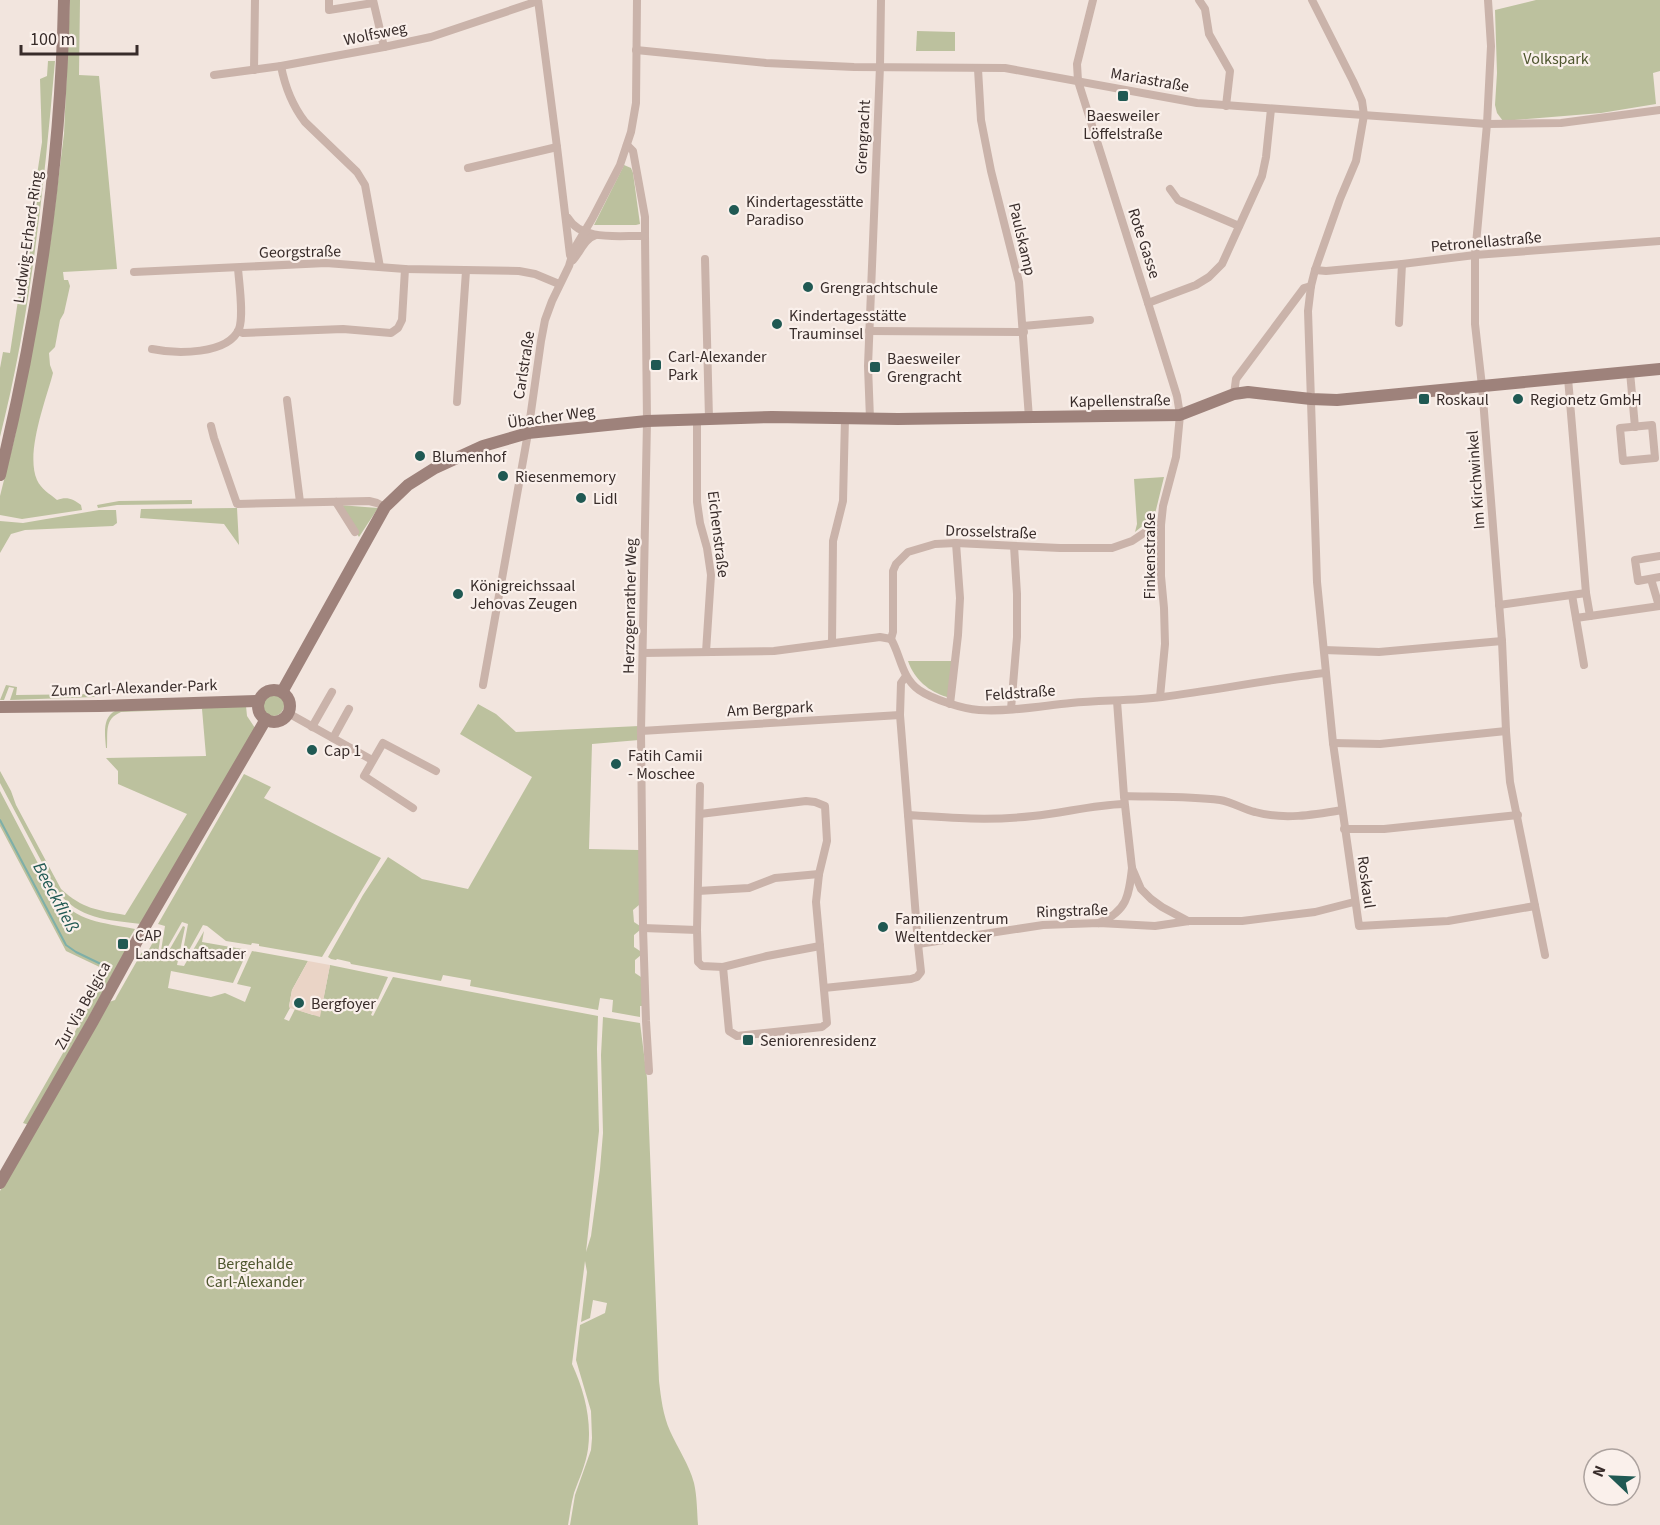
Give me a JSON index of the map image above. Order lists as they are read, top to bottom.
{
  "streets": {
    "street": [
      "Wolfsweg",
      "Mariastraße",
      "Grengracht",
      "Ludwig-Erhard-Ring",
      "Paulskamp",
      "Petronellastraße",
      "Rote Gasse",
      "Georgstraße",
      "Carlstraße",
      "Kapellenstraße",
      "Übacher Weg",
      "Im Kirchwinkel",
      "Drosselstraße",
      "Eichenstraße",
      "Finkenstraße",
      "Herzogenrather Weg",
      "Zum Carl-Alexander-Park",
      "Feldstraße",
      "Am Bergpark",
      "Roskaul",
      "Ringstraße",
      "Zur Via Belgica"
    ]
  },
  "crossings": [
    ["Mariastraße", "Grengracht"],
    ["Mariastraße", "Paulskamp"],
    ["Mariastraße", "Rote Gasse"],
    ["Mariastraße", "Carlstraße"],
    ["Mariastraße", "Im Kirchwinkel"],
    ["Mariastraße", "Roskaul"],
    ["Grengracht", "Kapellenstraße"],
    ["Paulskamp", "Kapellenstraße"],
    ["Petronellastraße", "Im Kirchwinkel"],
    ["Petronellastraße", "Roskaul"],
    ["Rote Gasse", "Kapellenstraße"],
    ["Rote Gasse", "Finkenstraße"],
    ["Georgstraße", "Carlstraße"],
    ["Carlstraße", "Übacher Weg"],
    ["Carlstraße", "Herzogenrather Weg"],
    ["Kapellenstraße", "Übacher Weg"],
    ["Kapellenstraße", "Im Kirchwinkel"],
    ["Kapellenstraße", "Eichenstraße"],
    ["Kapellenstraße", "Finkenstraße"],
    ["Kapellenstraße", "Herzogenrather Weg"],
    ["Kapellenstraße", "Roskaul"],
    ["Übacher Weg", "Herzogenrather Weg"],
    ["Im Kirchwinkel", "Roskaul"],
    ["Drosselstraße", "Finkenstraße"],
    ["Finkenstraße", "Feldstraße"],
    ["Herzogenrather Weg", "Am Bergpark"],
    ["Zum Carl-Alexander-Park", "Zur Via Belgica"],
    ["Feldstraße", "Roskaul"],
    ["Roskaul", "Ringstraße"]
  ],
  "water": ["Beeckfließ"],
  "parks": ["Volkspark", "Bergehalde Carl-Alexander"],
  "places": {
    "transit": [
      "Baesweiler Löffelstraße",
      "Carl-Alexander Park",
      "Baesweiler Grengracht",
      "Roskaul",
      "CAP Landschaftsader",
      "Seniorenresidenz"
    ],
    "other": [
      "Kindertagesstätte Paradiso",
      "Grengrachtschule",
      "Kindertagesstätte Trauminsel",
      "Regionetz GmbH",
      "Blumenhof",
      "Riesenmemory",
      "Lidl",
      "Königreichssaal Jehovas Zeugen",
      "Cap 1",
      "Fatih Camii - Moschee",
      "Familienzentrum Weltentdecker",
      "Bergfoyer"
    ]
  },
  "scale_bar": "100 m",
  "north": "top left"
}
